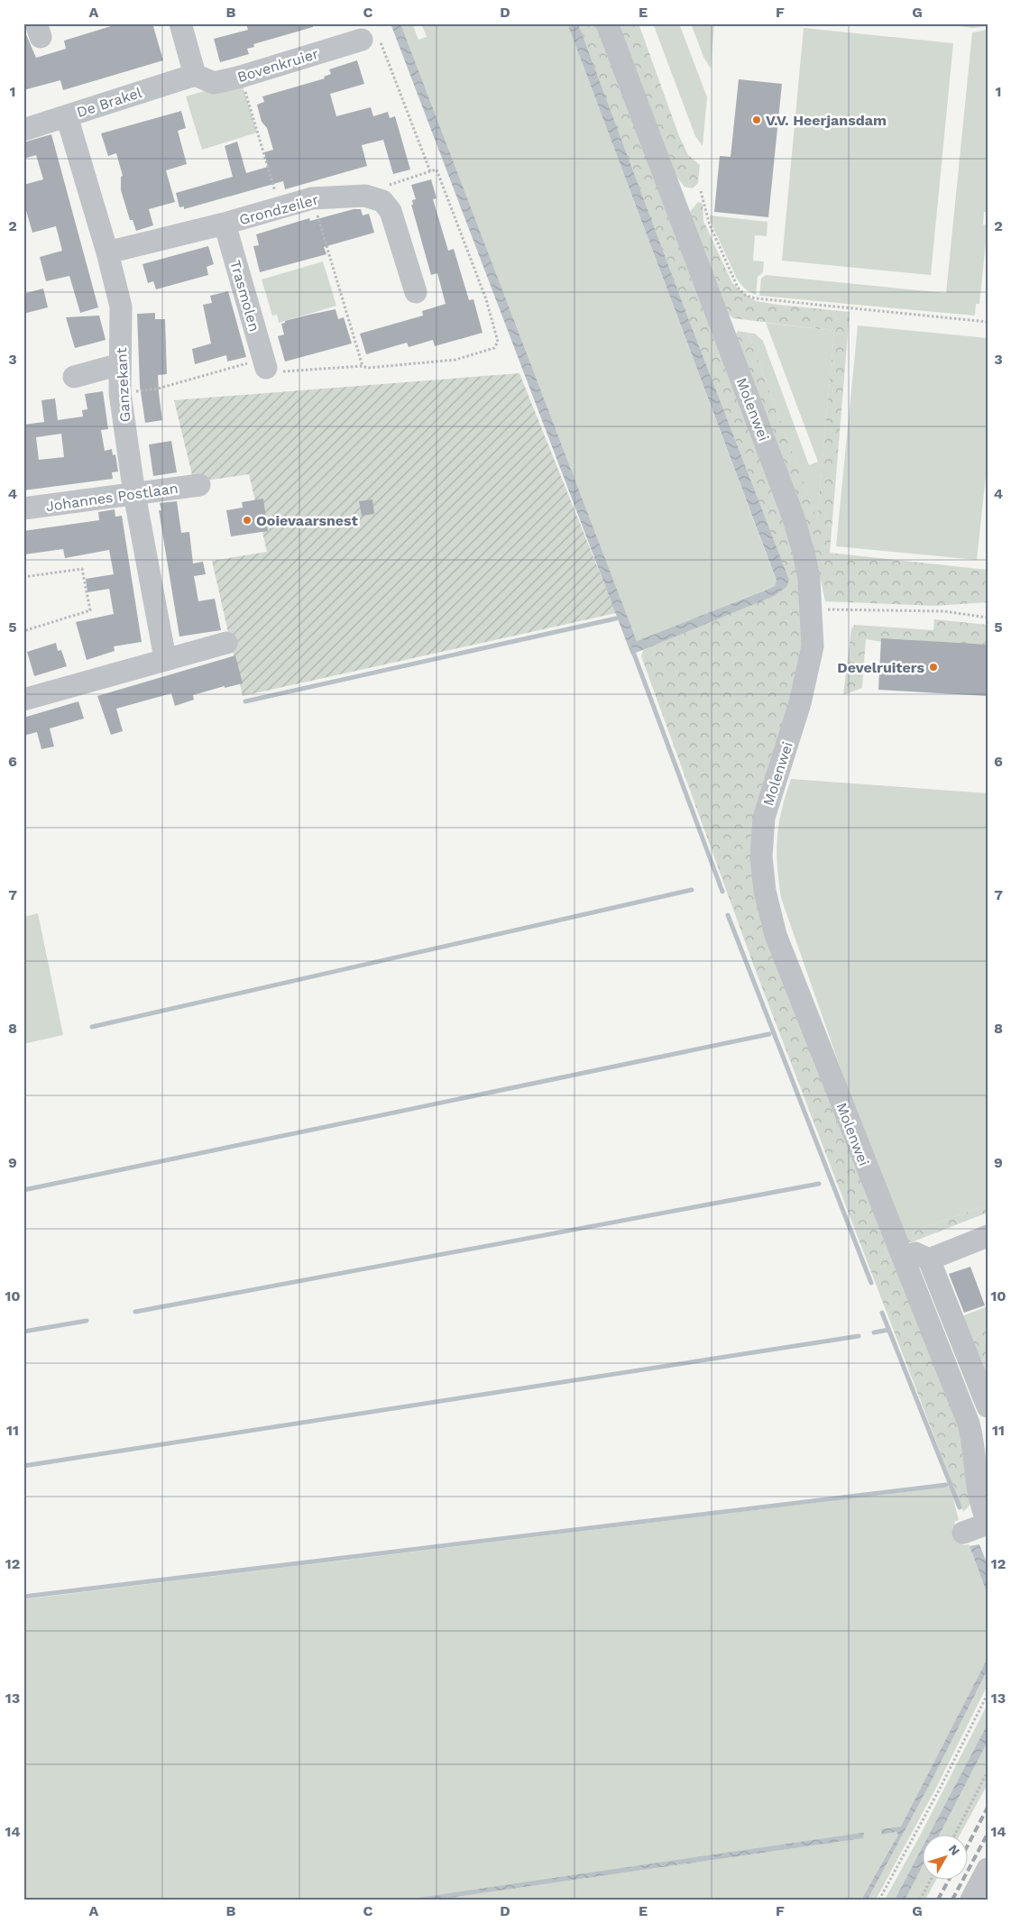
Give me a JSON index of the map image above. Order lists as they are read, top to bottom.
{
  "streets": {
    "street": [
      "Bovenkruier",
      "De Brakel",
      "Grondzeiler",
      "Trasmolen",
      "Ganzekant",
      "Molenwei",
      "Johannes Postlaan"
    ]
  },
  "crossings": [
    ["Bovenkruier", "De Brakel"],
    ["De Brakel", "Ganzekant"],
    ["Grondzeiler", "Trasmolen"],
    ["Grondzeiler", "Ganzekant"],
    ["Ganzekant", "Johannes Postlaan"]
  ],
  "places": ["V.V. Heerjansdam", "Ooievaarsnest", "Develruiters"],
  "north": "top right",
  "grid": {
    "columns": [
      "A",
      "B",
      "C",
      "D",
      "E",
      "F",
      "G"
    ],
    "rows": [
      "1",
      "2",
      "3",
      "4",
      "5",
      "6",
      "7",
      "8",
      "9",
      "10",
      "11",
      "12",
      "13",
      "14"
    ]
  }
}
